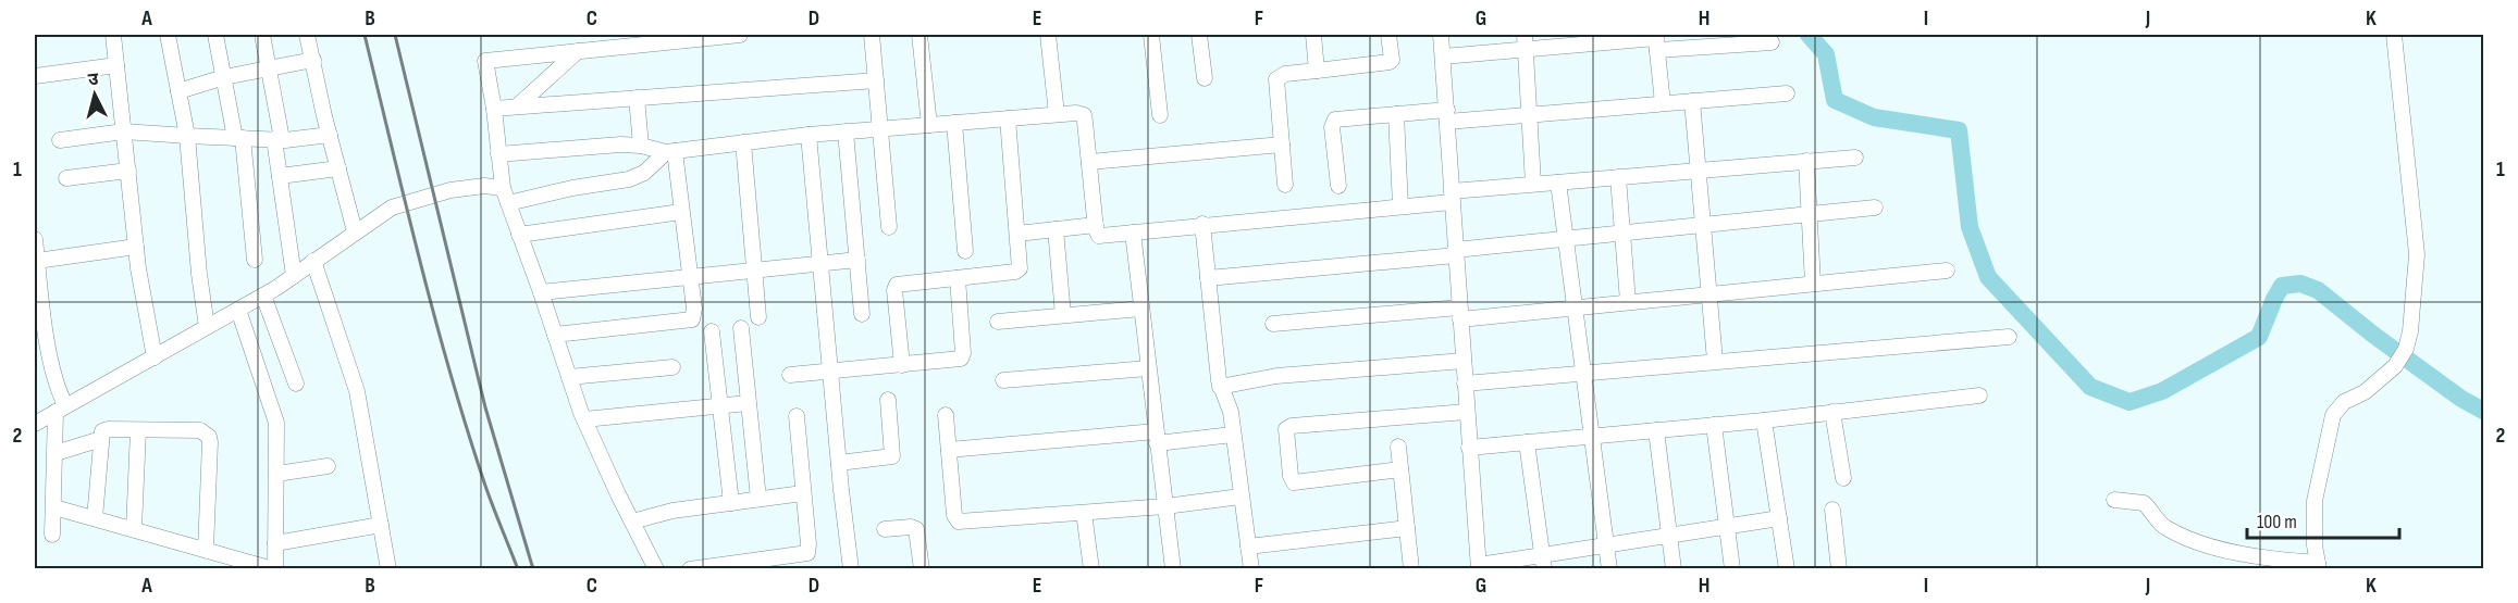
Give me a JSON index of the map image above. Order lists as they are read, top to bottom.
{
  "scale_bar": "100 m",
  "north": "top",
  "grid": {
    "columns": [
      "A",
      "B",
      "C",
      "D",
      "E",
      "F",
      "G",
      "H",
      "I",
      "J",
      "K"
    ],
    "rows": ["1", "2"]
  }
}
